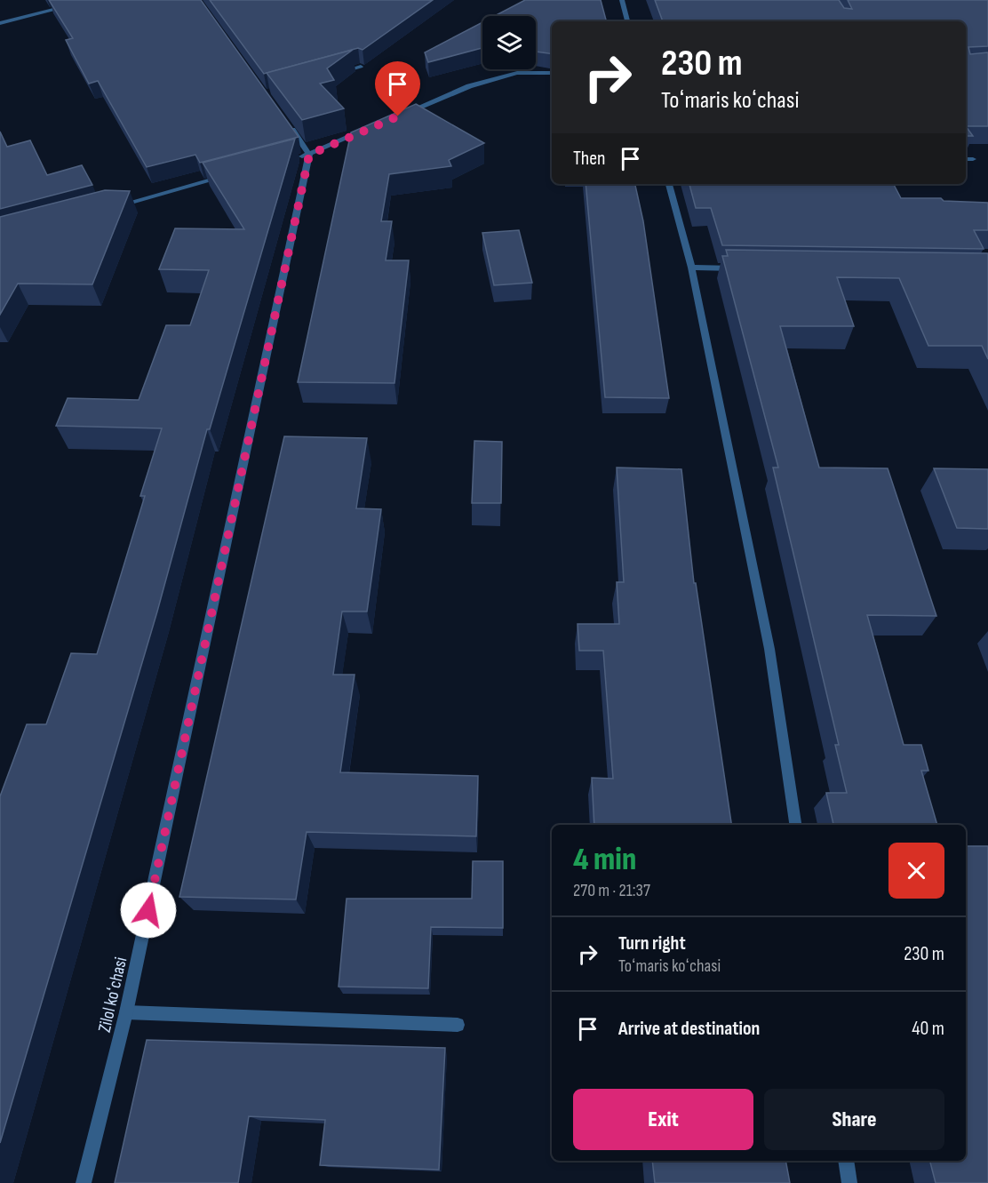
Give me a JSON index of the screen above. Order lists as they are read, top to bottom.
{
  "streets": {
    "street": ["Zilol koʻchasi"]
  },
  "page": {
    "turn": ["230 m", "Toʻmaris koʻchasi"],
    "then": "Then",
    "heading": ["4 min", "270 m · 21:37"],
    "list": [
      {
        "name": "Turn right",
        "note": "Toʻmaris koʻchasi",
        "value": "230 m"
      },
      {
        "name": "Arrive at destination",
        "value": "40 m"
      }
    ],
    "buttons": ["Exit", "Share"]
  }
}
